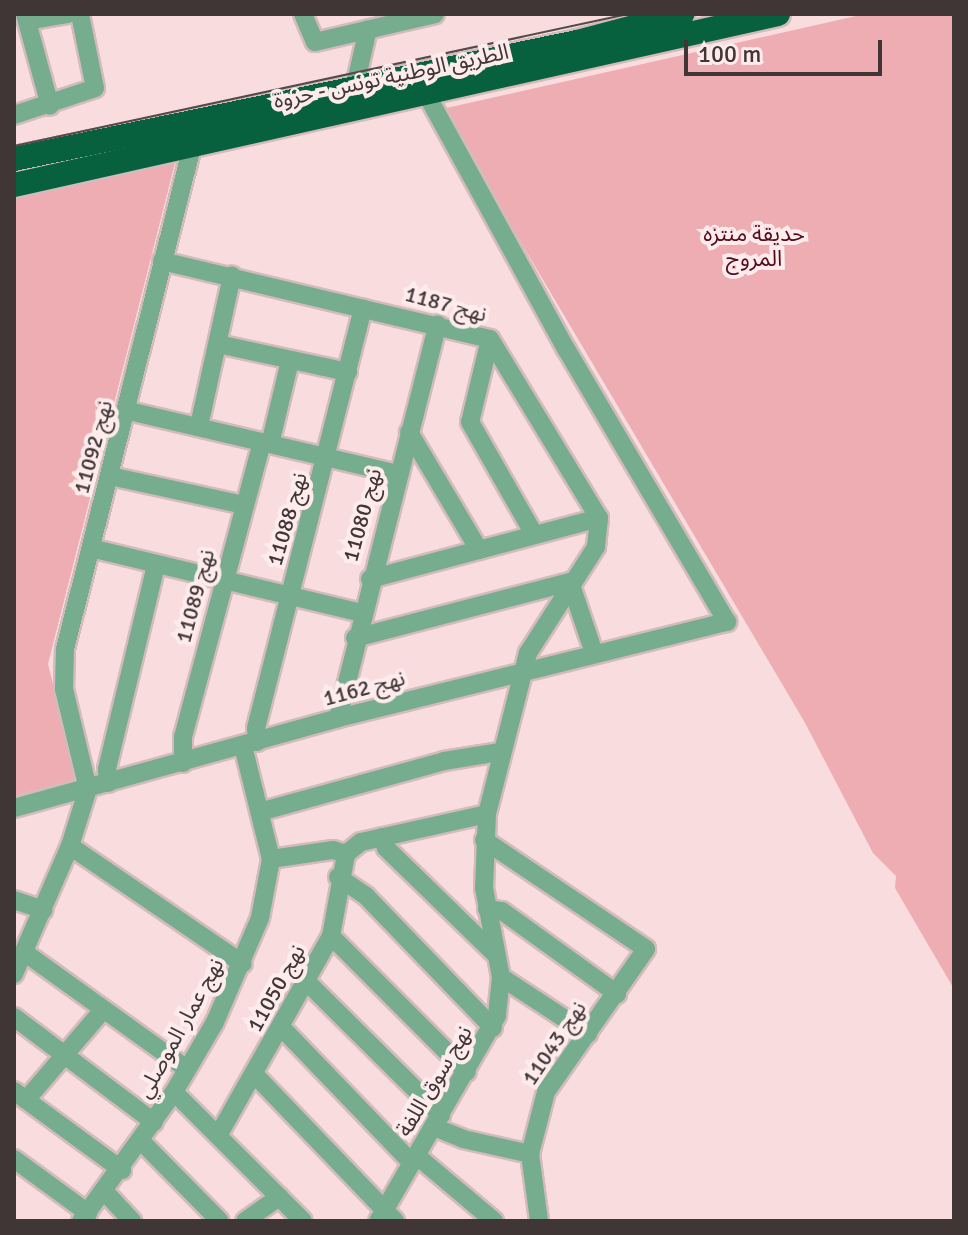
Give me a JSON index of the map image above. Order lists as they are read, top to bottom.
{
  "streets": {
    "highway": ["الطريق الوطنية تونس - حزوة"],
    "street": [
      "نهج 1187",
      "نهج 11092",
      "نهج 11080",
      "نهج 11088",
      "نهج 11089",
      "نهج 1162",
      "نهج 11050",
      "نهج عمار الموصلي",
      "نهج 11043",
      "نهج سوق اللفة"
    ]
  },
  "crossings": [
    ["الطريق الوطنية تونس - حزوة", "نهج 11092"],
    ["الطريق الوطنية تونس - حزوة", "نهج 1162"],
    ["نهج 1187", "نهج 11092"],
    ["نهج 1187", "نهج 11080"],
    ["نهج 1187", "نهج 11088"],
    ["نهج 11092", "نهج 1162"],
    ["نهج 11080", "نهج 1162"],
    ["نهج 11088", "نهج 1162"],
    ["نهج 11088", "نهج عمار الموصلي"],
    ["نهج 11089", "نهج 1162"],
    ["نهج 1162", "نهج عمار الموصلي"],
    ["نهج 1162", "نهج سوق اللفة"],
    ["نهج 11043", "نهج سوق اللفة"]
  ],
  "parks": ["حديقة منتزه المروج"],
  "scale_bar": "100 m"
}
